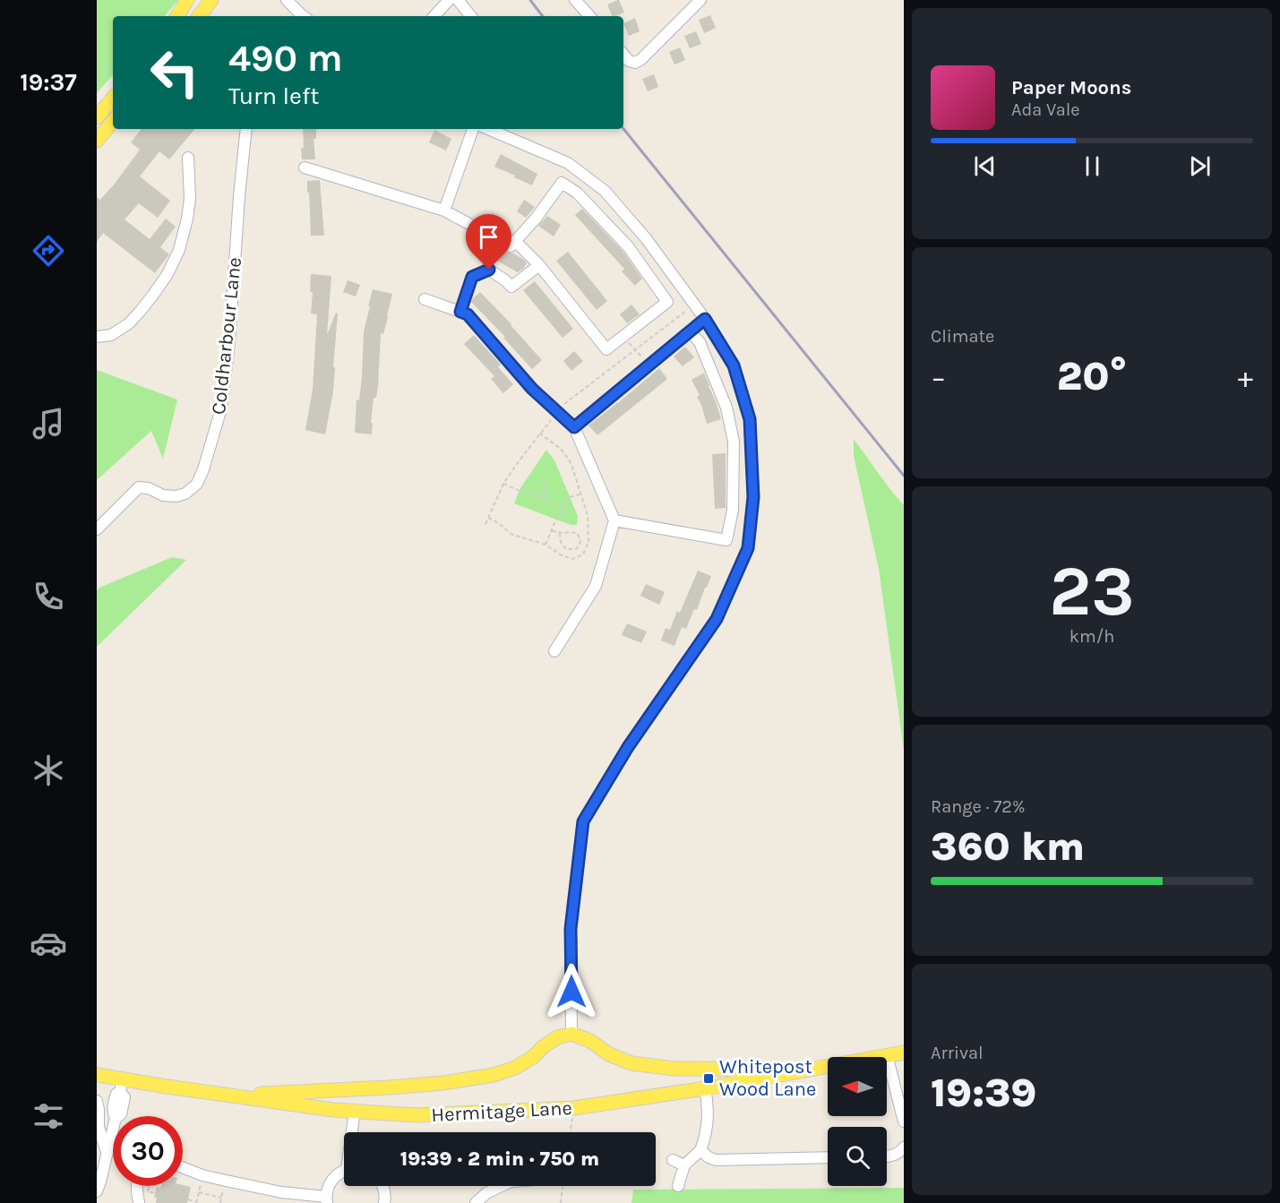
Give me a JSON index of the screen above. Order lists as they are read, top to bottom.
{
  "streets": {
    "main road": ["Hermitage Lane"],
    "street": ["Coldharbour Lane"]
  },
  "places": {
    "transit": ["Whitepost Wood Lane"]
  },
  "north": "left",
  "page": {
    "tabs": "19:37",
    "turn": ["490 m", "Turn left"],
    "song": ["Paper Moons", "Ada Vale"],
    "tile": [
      "Climate",
      ["23", "km/h"],
      ["Range · 72%", "360 km"],
      ["Arrival", "19:39"]
    ],
    "heat": ["−", "20°", "+"],
    "limit": "30",
    "trip": "19:39 · 2 min · 750 m"
  }
}
